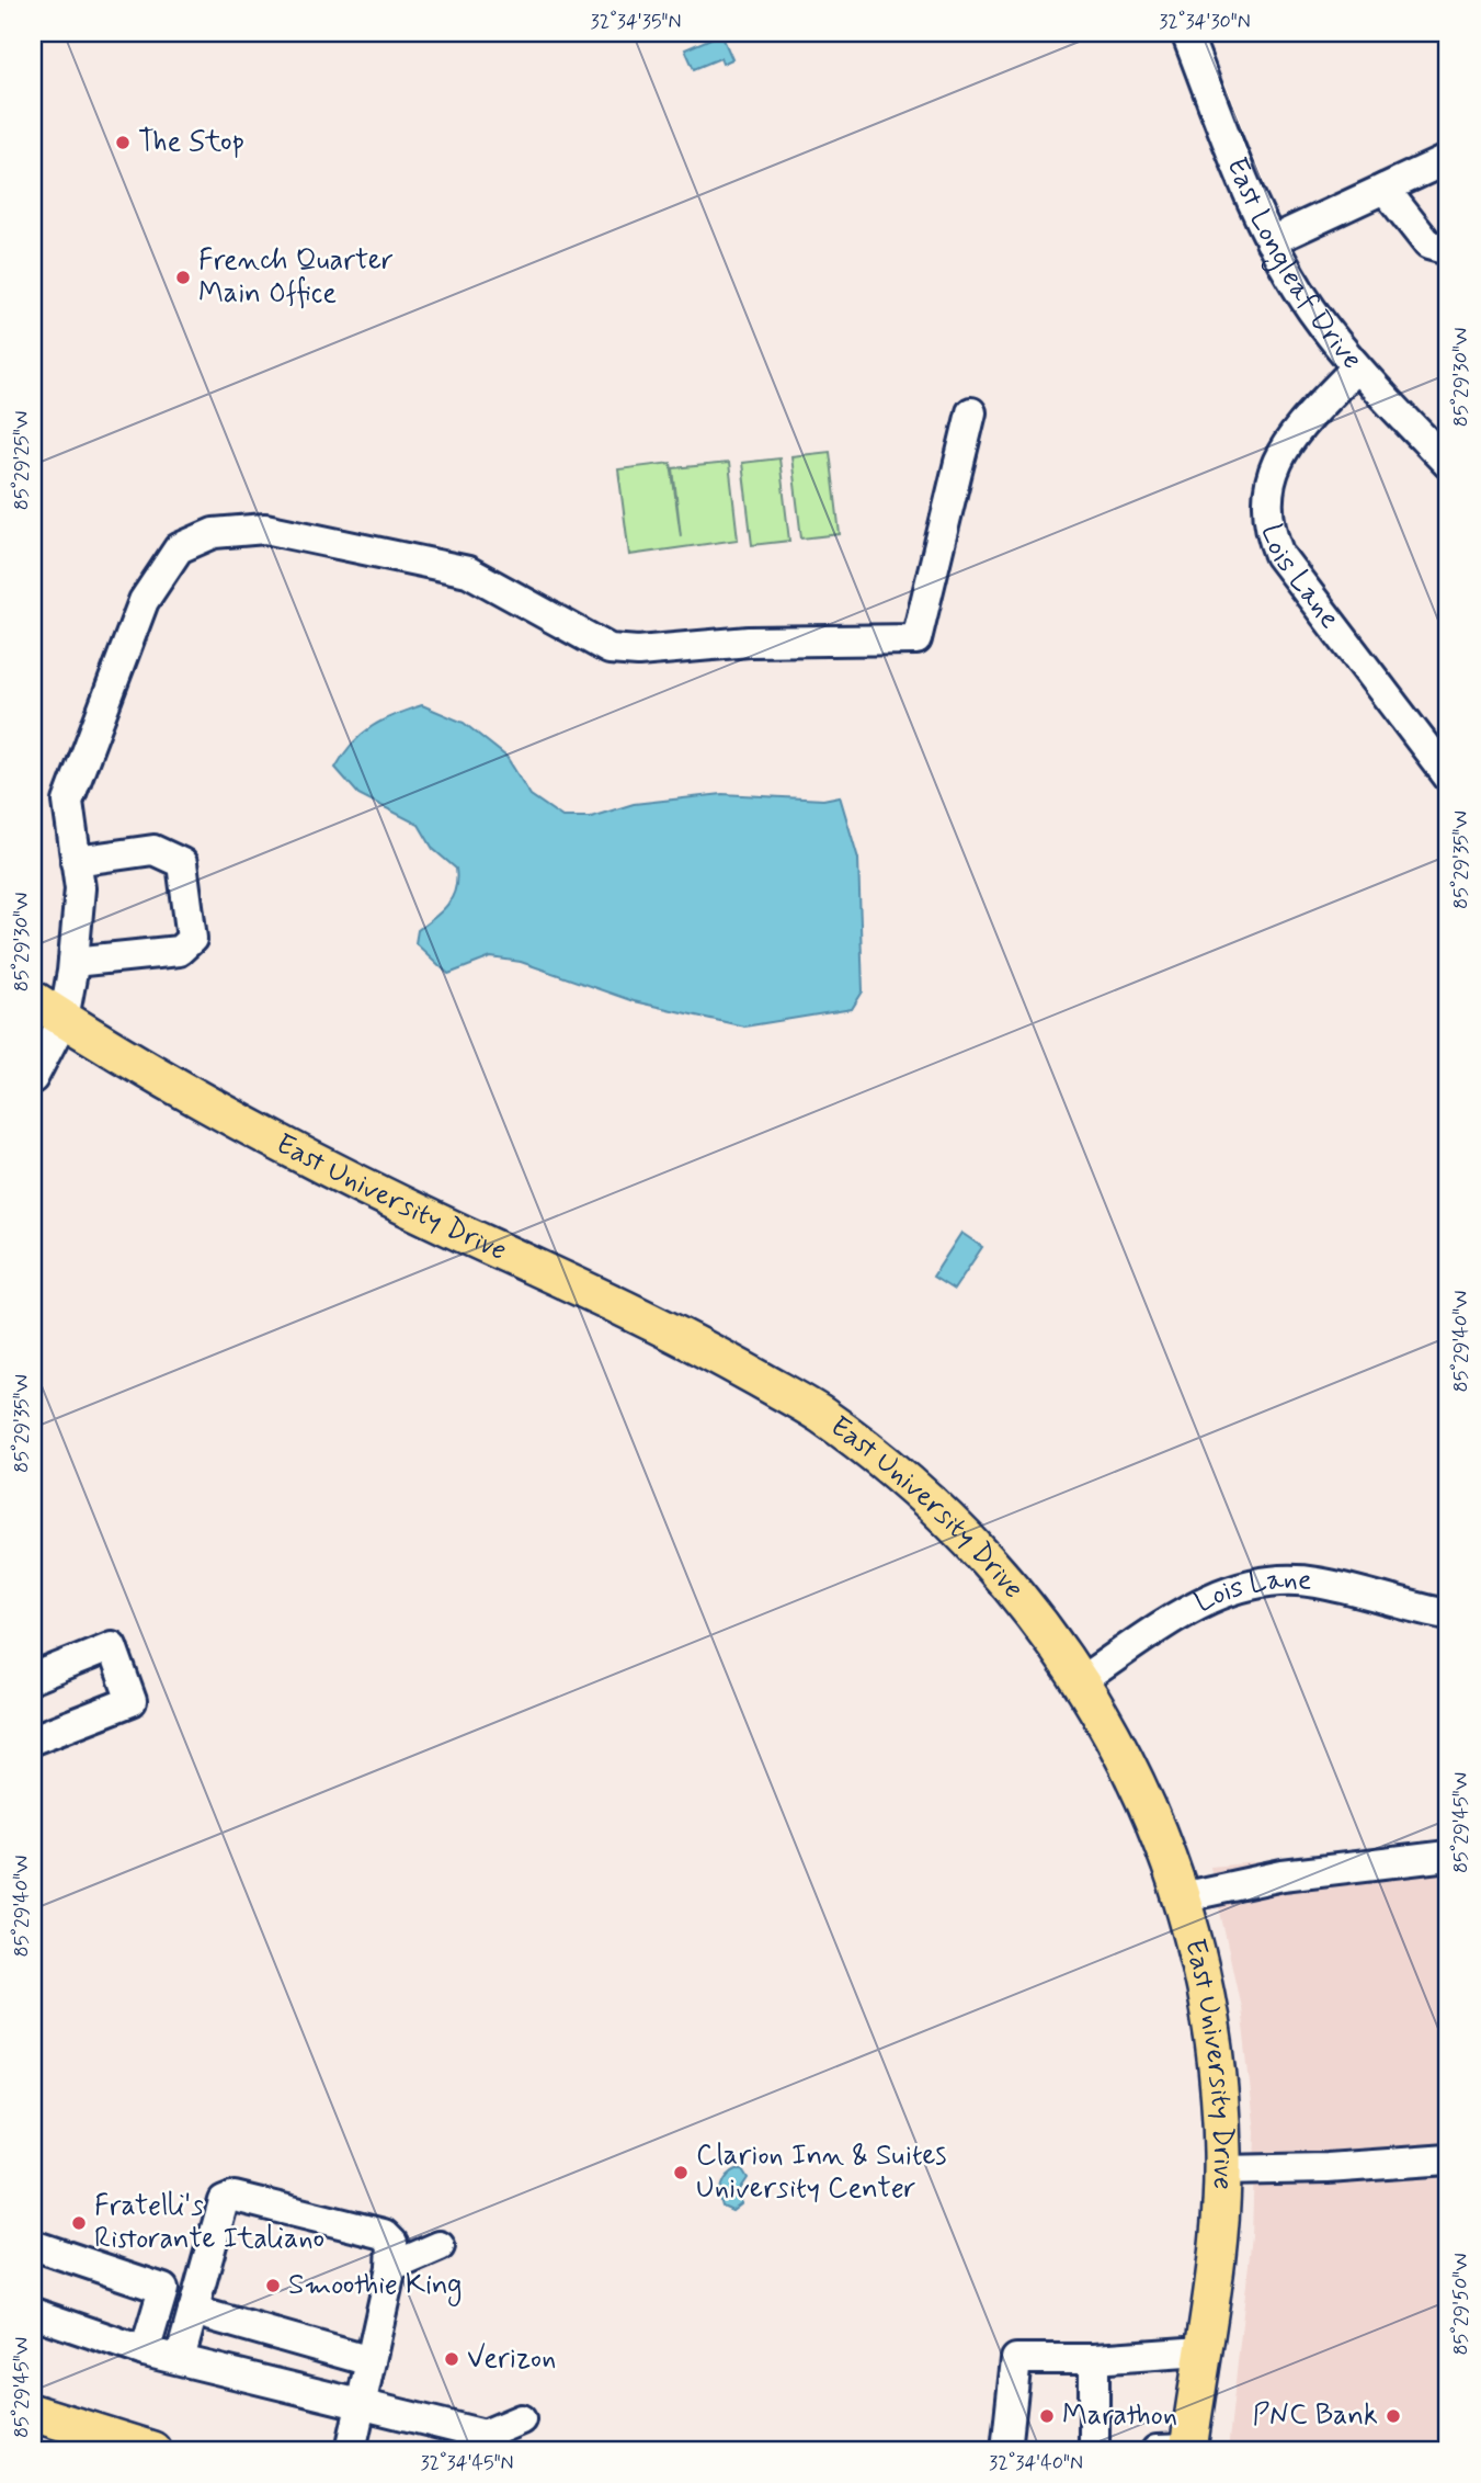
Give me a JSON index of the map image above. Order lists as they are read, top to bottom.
{
  "streets": {
    "main road": ["East University Drive"],
    "street": ["East Longleaf Drive", "Lois Lane"]
  },
  "crossings": [
    ["East Longleaf Drive", "Lois Lane"],
    ["Lois Lane", "East University Drive"]
  ],
  "places": [
    "The Stop",
    "French Quarter Main Office",
    "Clarion Inn & Suites University Center",
    "Fratelli's Ristorante Italiano",
    "Smoothie King",
    "Verizon",
    "Marathon",
    "PNC Bank"
  ],
  "coordinates": [
    "32°34'35\"N",
    "32°34'30\"N",
    "85°29'30\"W",
    "85°29'25\"W",
    "85°29'35\"W",
    "85°29'40\"W",
    "85°29'45\"W",
    "85°29'50\"W",
    "32°34'45\"N",
    "32°34'40\"N"
  ]
}
